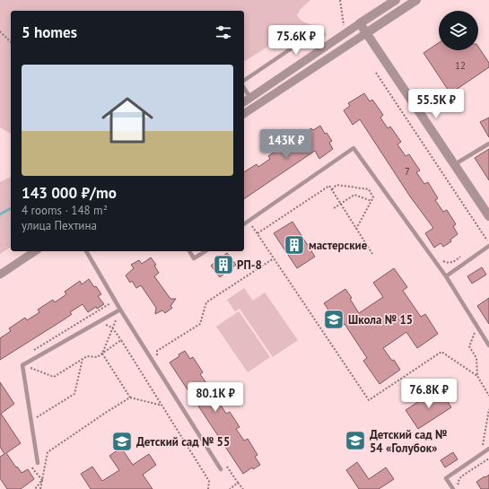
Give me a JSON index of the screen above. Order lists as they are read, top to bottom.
{
  "places": {
    "building": ["мастерские", "РП-8"],
    "school or university": ["Школа № 15", "Детский сад № 54 «Голубок»", "Детский сад № 55"]
  },
  "house_numbers": ["12", "7"],
  "page": {
    "heading": "5 homes",
    "price": [
      "75.6K ₽",
      "55.5K ₽",
      "143K ₽",
      "76.8K ₽",
      "80.1K ₽"
    ],
    "list": [
      {
        "name": "143 000 ₽/mo",
        "note": "4 rooms · 148 m² · улица Пехтина"
      }
    ]
  }
}
